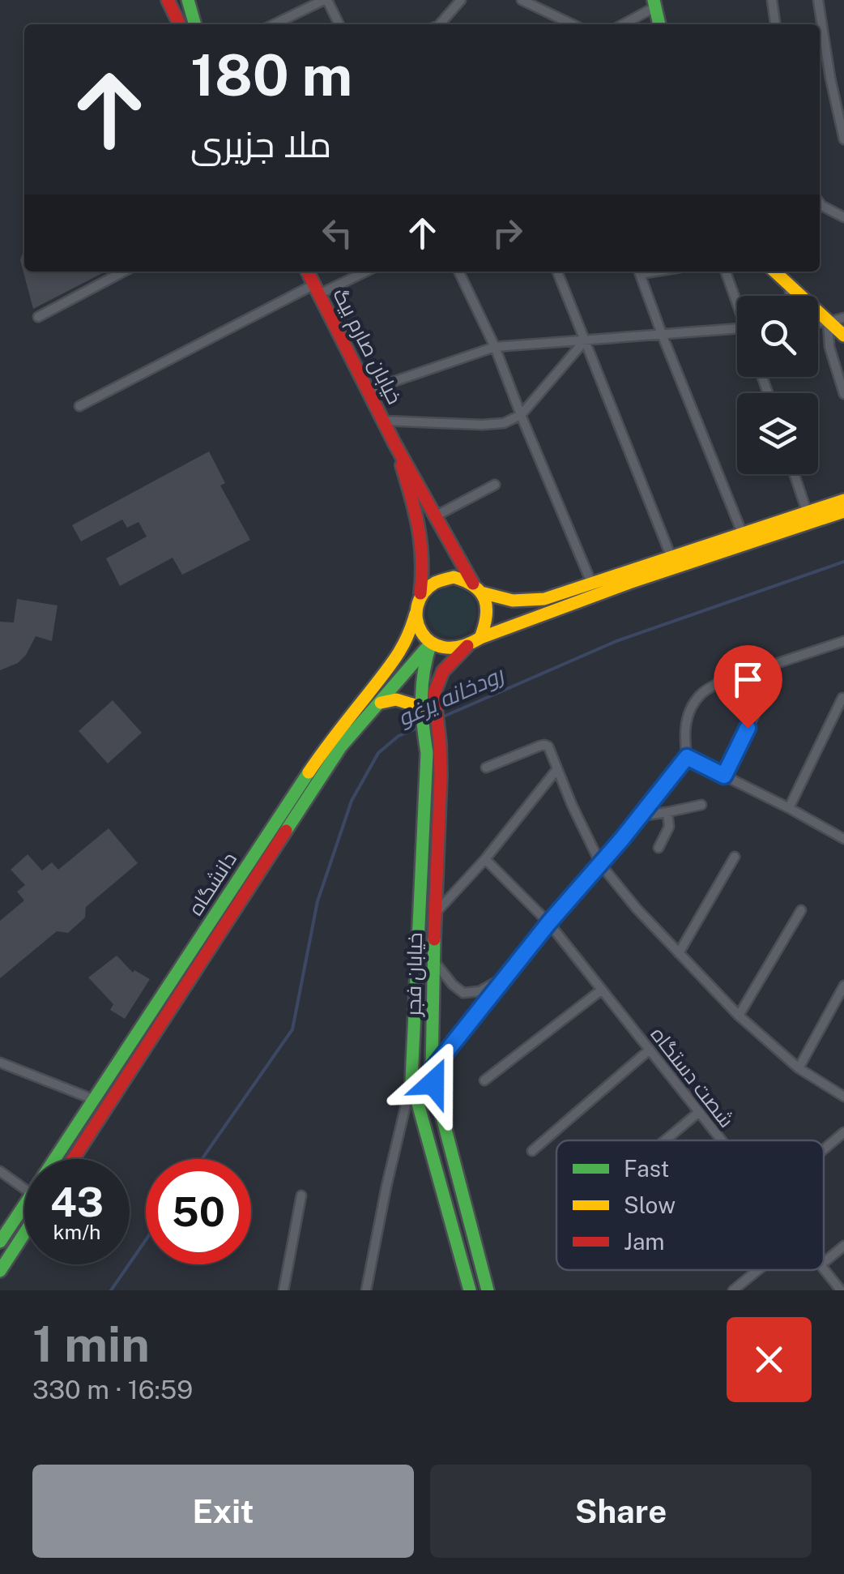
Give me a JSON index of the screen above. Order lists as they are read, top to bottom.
{
  "streets": {
    "main road": ["خیابان صارم بیگ", "دانشگاه", "خیابان فجر"],
    "street": ["شصت دستگاه"]
  },
  "crossings": [
    ["خیابان صارم بیگ", "دانشگاه"],
    ["خیابان صارم بیگ", "خیابان فجر"],
    ["دانشگاه", "خیابان فجر"]
  ],
  "water": ["رودخانه یرغو"],
  "legend": ["Fast", "Slow", "Jam"],
  "page": {
    "turn": ["180 m", "ملا جزیری"],
    "speed": "43 km/h",
    "limit": "50",
    "heading": ["1 min", "330 m · 16:59"],
    "buttons": ["Exit", "Share"]
  }
}
